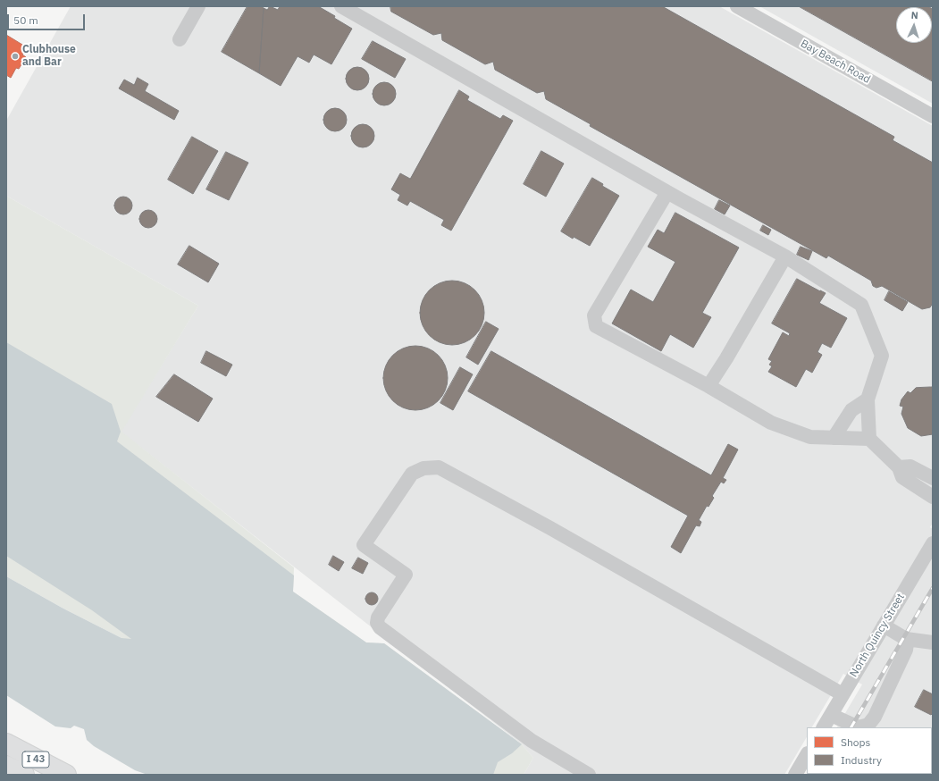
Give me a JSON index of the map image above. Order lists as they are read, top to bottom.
{
  "streets": {
    "highway": ["I 43"],
    "street": ["Bay Beach Road", "North Quincy Street"]
  },
  "places": ["Clubhouse and Bar"],
  "legend": ["Shops", "Industry"],
  "scale_bar": "50 m",
  "north": "top"
}
